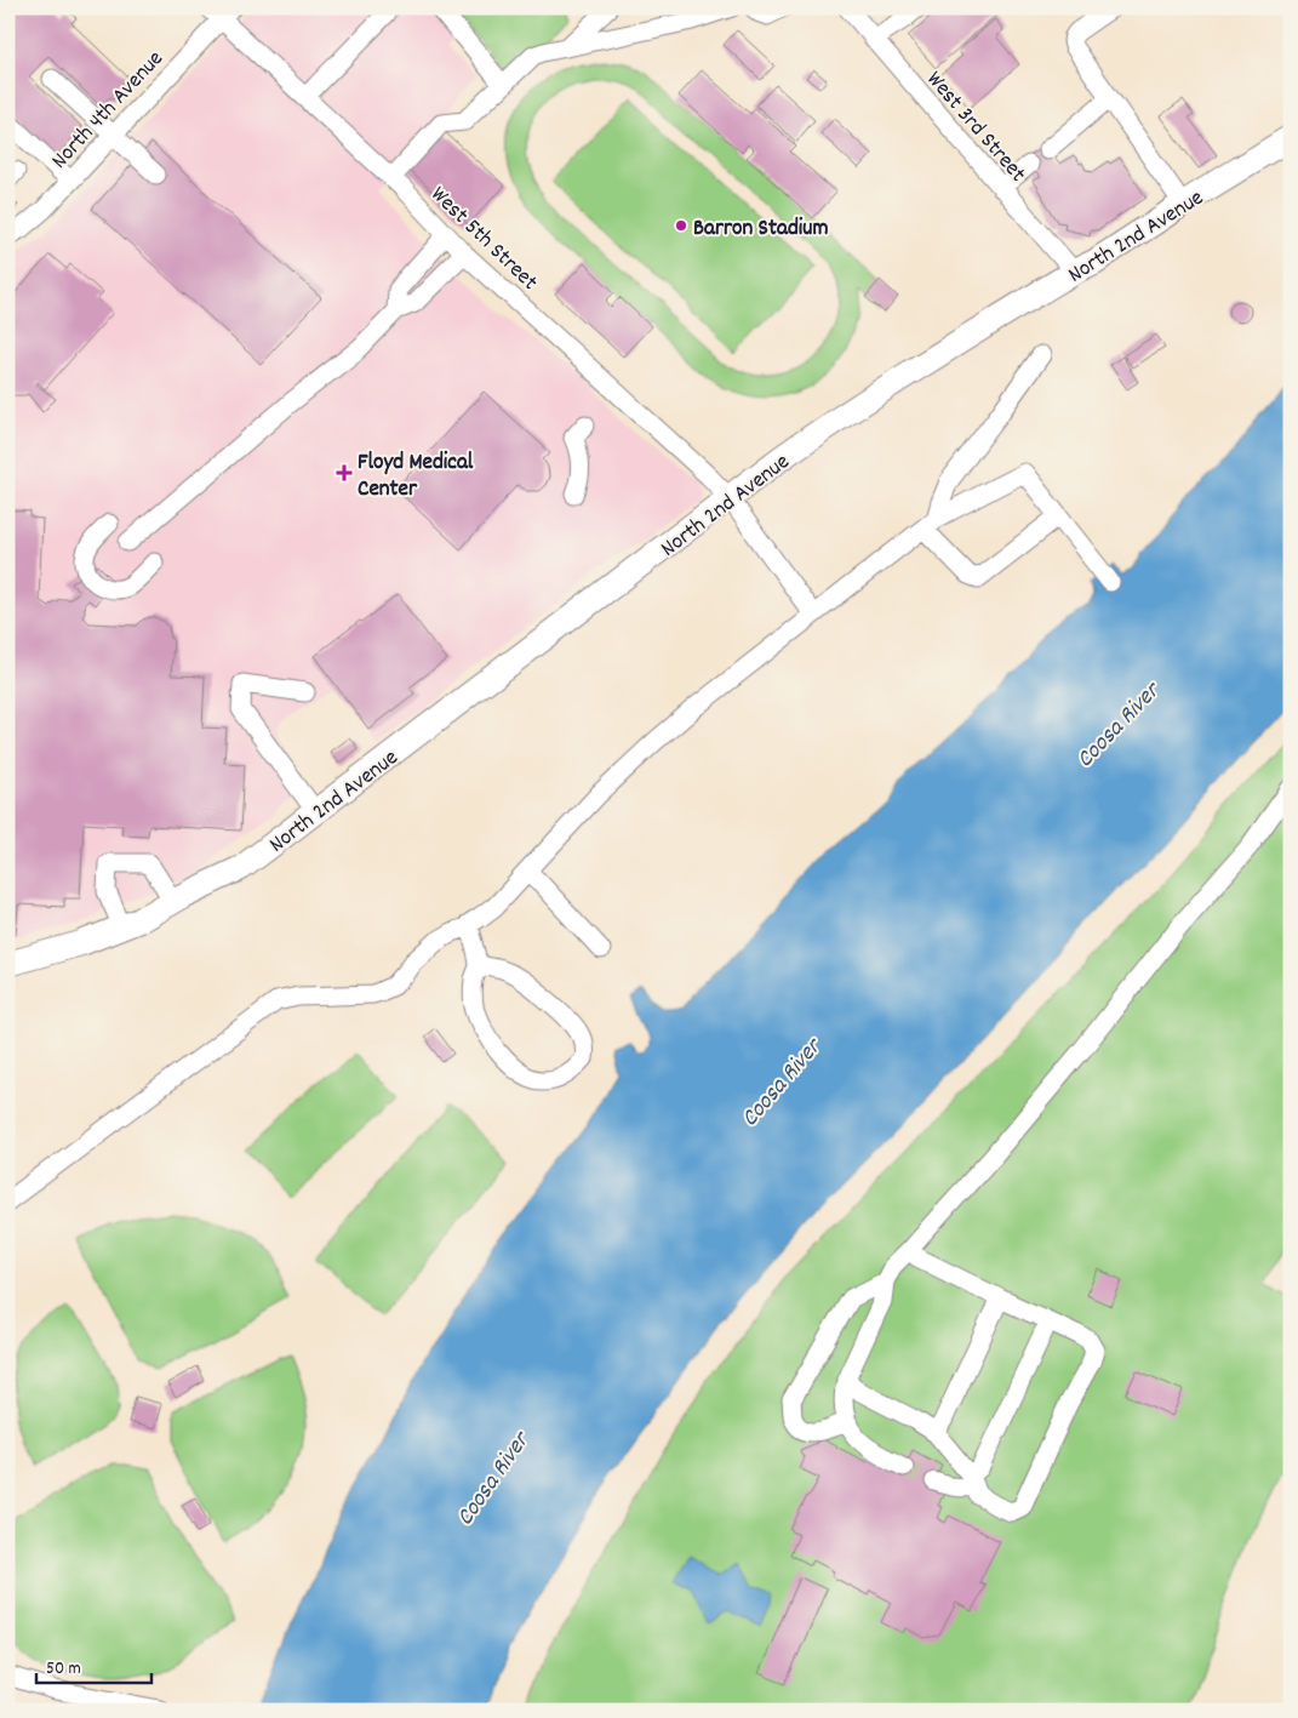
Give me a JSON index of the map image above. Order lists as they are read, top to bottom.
{
  "streets": {
    "main road": ["North 2nd Avenue"],
    "street": ["North 4th Avenue", "West 3rd Street", "West 5th Street"]
  },
  "crossings": [
    ["North 4th Avenue", "West 5th Street"],
    ["West 3rd Street", "North 2nd Avenue"],
    ["North 2nd Avenue", "West 5th Street"]
  ],
  "water": ["Coosa River"],
  "places": {
    "other": ["Barron Stadium"],
    "health": ["Floyd Medical Center"]
  },
  "scale_bar": "50 m"
}
